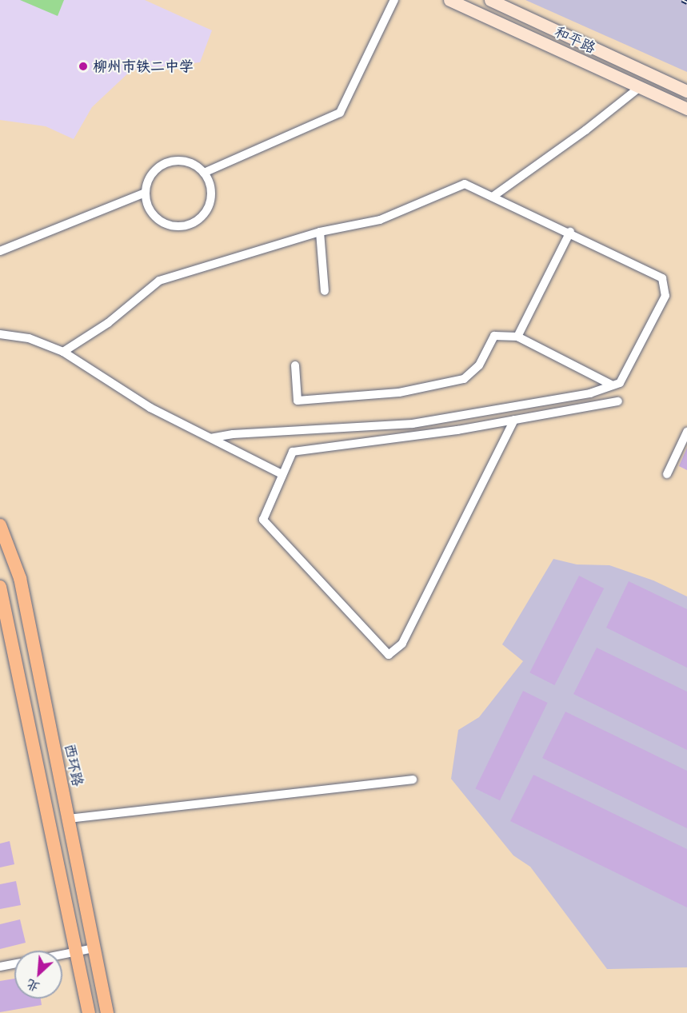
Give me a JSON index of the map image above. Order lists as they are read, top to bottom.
{
  "streets": {
    "main road": ["和平路", "西环路"]
  },
  "places": ["柳州市铁二中学"],
  "north": "bottom left"
}
